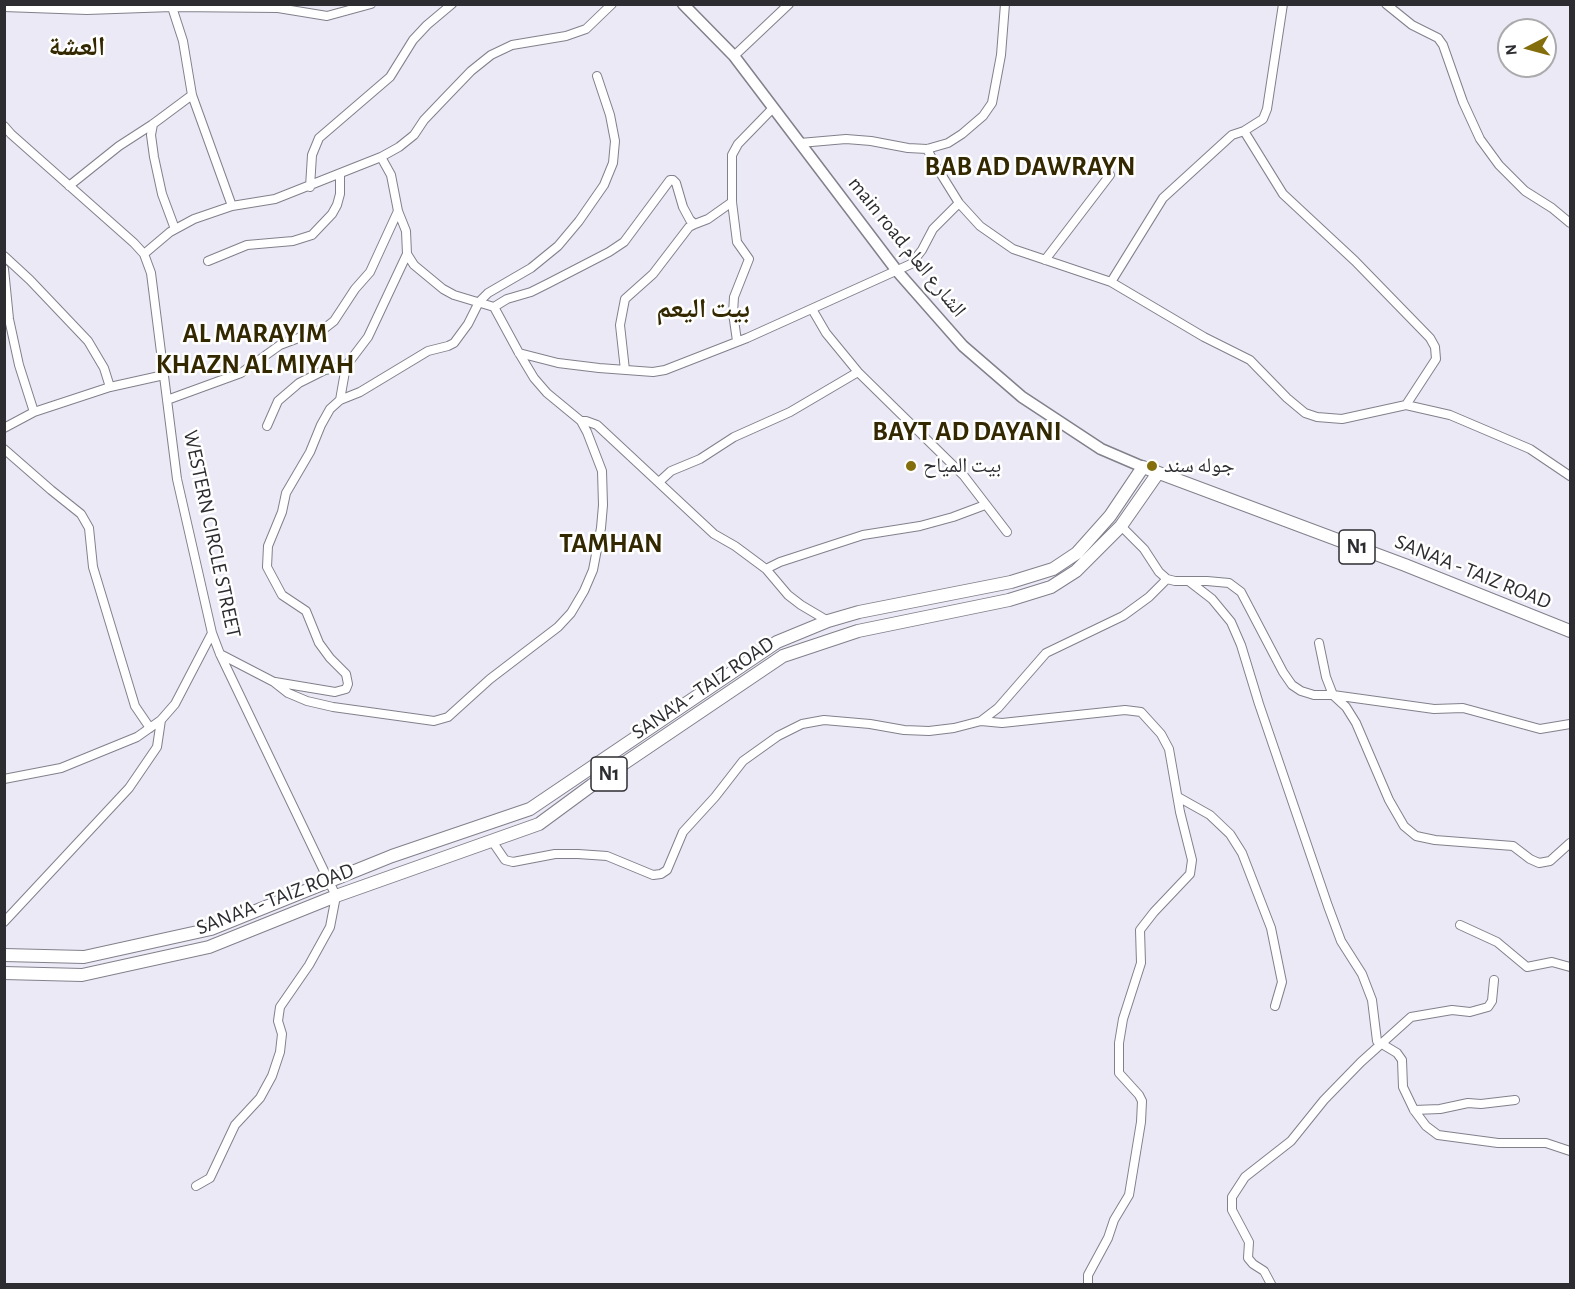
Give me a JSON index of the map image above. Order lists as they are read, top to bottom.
{
  "streets": {
    "highway": ["N1", "SANA'A - TAIZ ROAD"],
    "main road": ["main road الشارع العام"],
    "street": ["WESTERN CIRCLE STREET"]
  },
  "crossings": [
    ["main road الشارع العام", "SANA'A - TAIZ ROAD"],
    ["WESTERN CIRCLE STREET", "SANA'A - TAIZ ROAD"]
  ],
  "districts": [
    "العشة",
    "BAB AD DAWRAYN",
    "بيت اليعم",
    "AL MARAYIM KHAZN AL MIYAH",
    "BAYT AD DAYANI",
    "TAMHAN"
  ],
  "places": ["بيت المياح", "جوله سند"],
  "north": "left"
}
